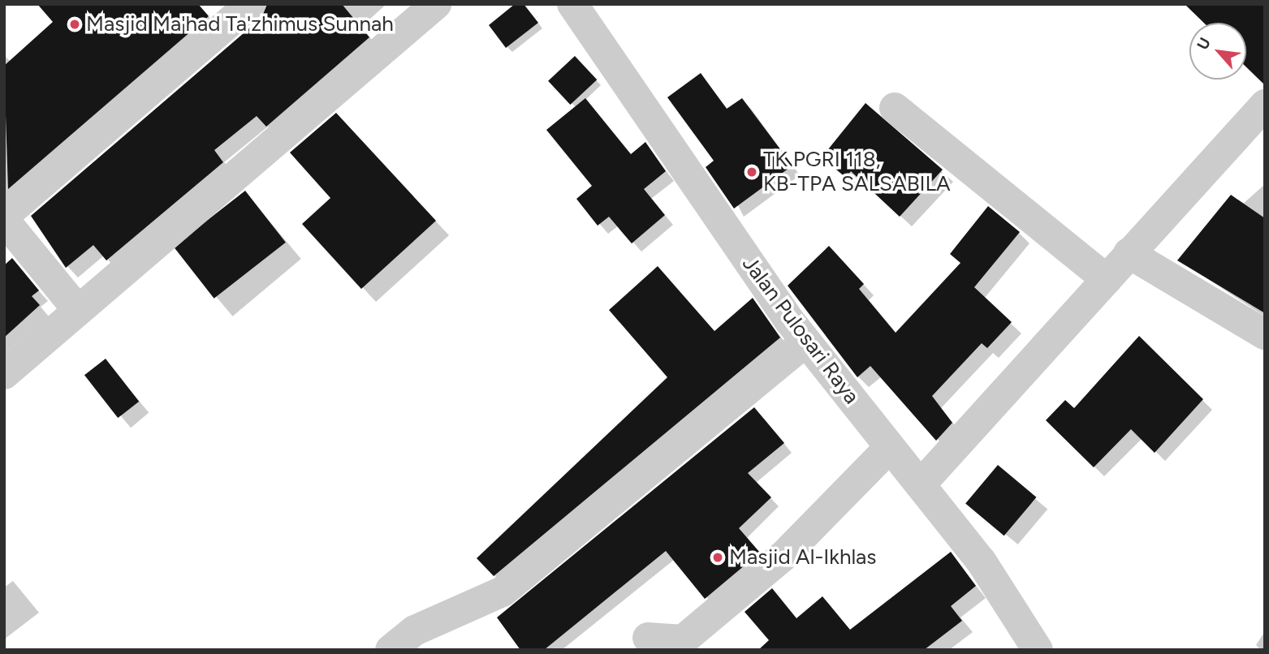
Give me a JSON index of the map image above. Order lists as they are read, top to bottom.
{
  "streets": {
    "street": ["Jalan Pulosari Raya"]
  },
  "places": ["Masjid Ma'had Ta'zhimus Sunnah", "TK PGRI 118, KB-TPA SALSABILA", "Masjid Al-Ikhlas"],
  "north": "top left"
}
